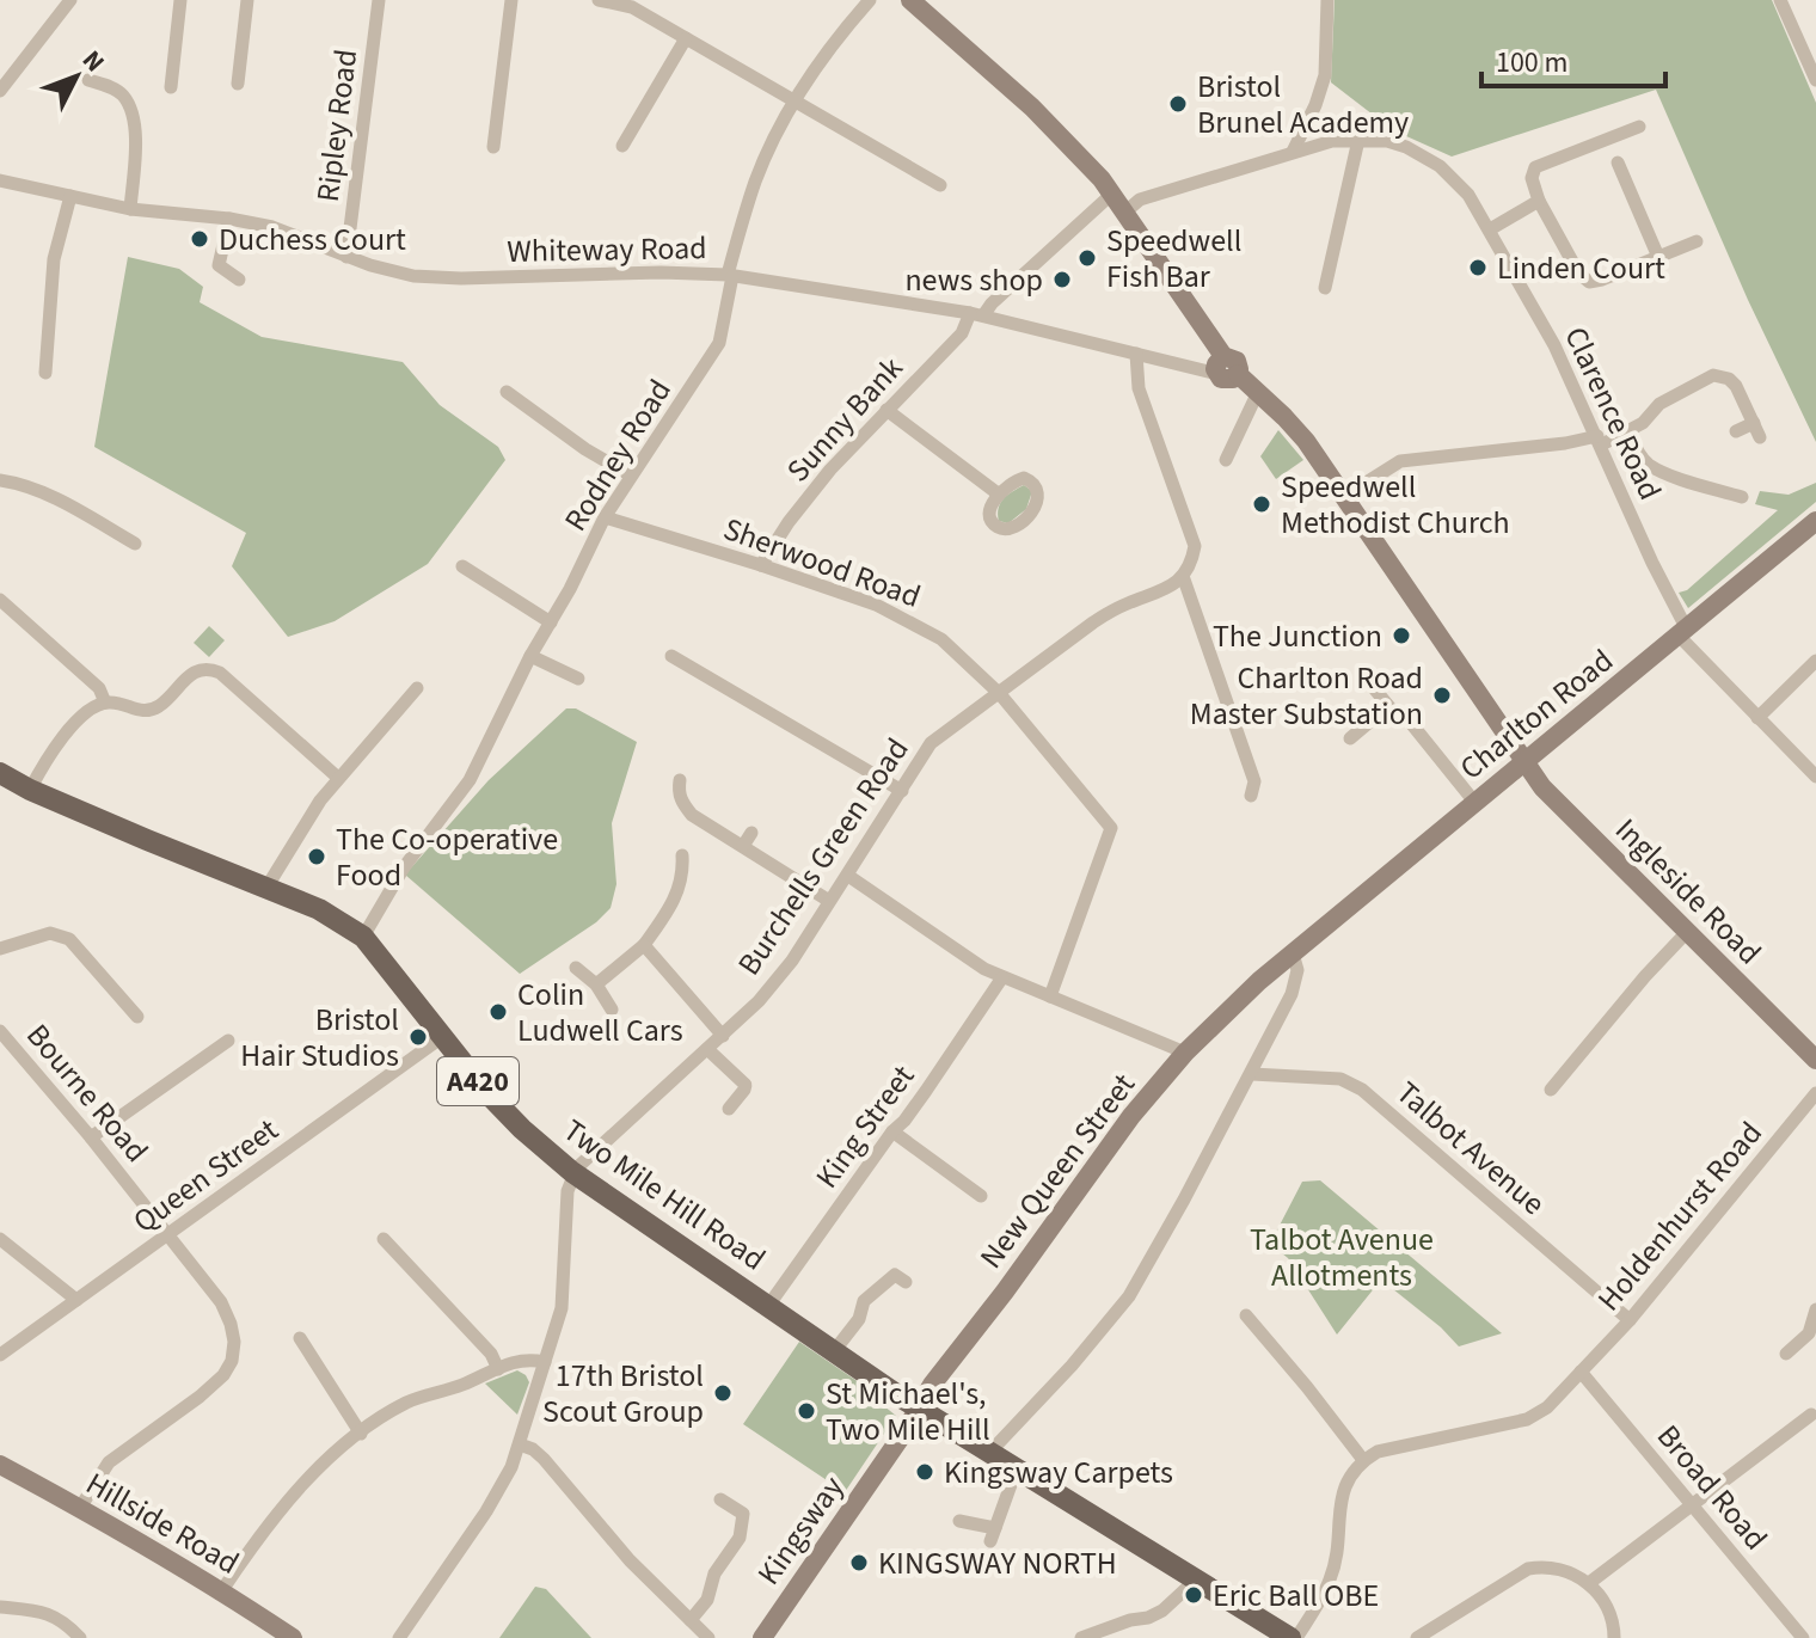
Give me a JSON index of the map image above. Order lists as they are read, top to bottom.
{
  "streets": {
    "main road": ["A420", "Two Mile Hill Road"],
    "street": [
      "Ripley Road",
      "Whiteway Road",
      "Clarence Road",
      "Sunny Bank",
      "Rodney Road",
      "Sherwood Road",
      "Charlton Road",
      "Burchells Green Road",
      "Ingleside Road",
      "Bourne Road",
      "King Street",
      "Talbot Avenue",
      "New Queen Street",
      "Queen Street",
      "Holdenhurst Road",
      "Broad Road",
      "Hillside Road",
      "Kingsway"
    ]
  },
  "crossings": [
    ["Ripley Road", "Whiteway Road"],
    ["Whiteway Road", "Sunny Bank"],
    ["Whiteway Road", "Rodney Road"],
    ["Whiteway Road", "Ingleside Road"],
    ["Clarence Road", "Charlton Road"],
    ["Sunny Bank", "Sherwood Road"],
    ["Rodney Road", "Sherwood Road"],
    ["Rodney Road", "Two Mile Hill Road"],
    ["Sherwood Road", "Burchells Green Road"],
    ["Charlton Road", "Ingleside Road"],
    ["Charlton Road", "New Queen Street"],
    ["Burchells Green Road", "Two Mile Hill Road"],
    ["A420", "Two Mile Hill Road"],
    ["Bourne Road", "Queen Street"],
    ["Bourne Road", "Hillside Road"],
    ["King Street", "Two Mile Hill Road"],
    ["Talbot Avenue", "Holdenhurst Road"],
    ["New Queen Street", "Two Mile Hill Road"],
    ["New Queen Street", "Kingsway"],
    ["Queen Street", "Two Mile Hill Road"],
    ["Two Mile Hill Road", "Kingsway"],
    ["Holdenhurst Road", "Broad Road"]
  ],
  "parks": ["Talbot Avenue Allotments"],
  "places": [
    "Bristol Brunel Academy",
    "Duchess Court",
    "Speedwell Fish Bar",
    "Linden Court",
    "news shop",
    "Speedwell Methodist Church",
    "The Junction",
    "Charlton Road Master Substation",
    "The Co-operative Food",
    "Colin Ludwell Cars",
    "Bristol Hair Studios",
    "17th Bristol Scout Group",
    "St Michael's, Two Mile Hill",
    "Kingsway Carpets",
    "KINGSWAY NORTH",
    "Eric Ball OBE"
  ],
  "scale_bar": "100 m",
  "north": "top right"
}
